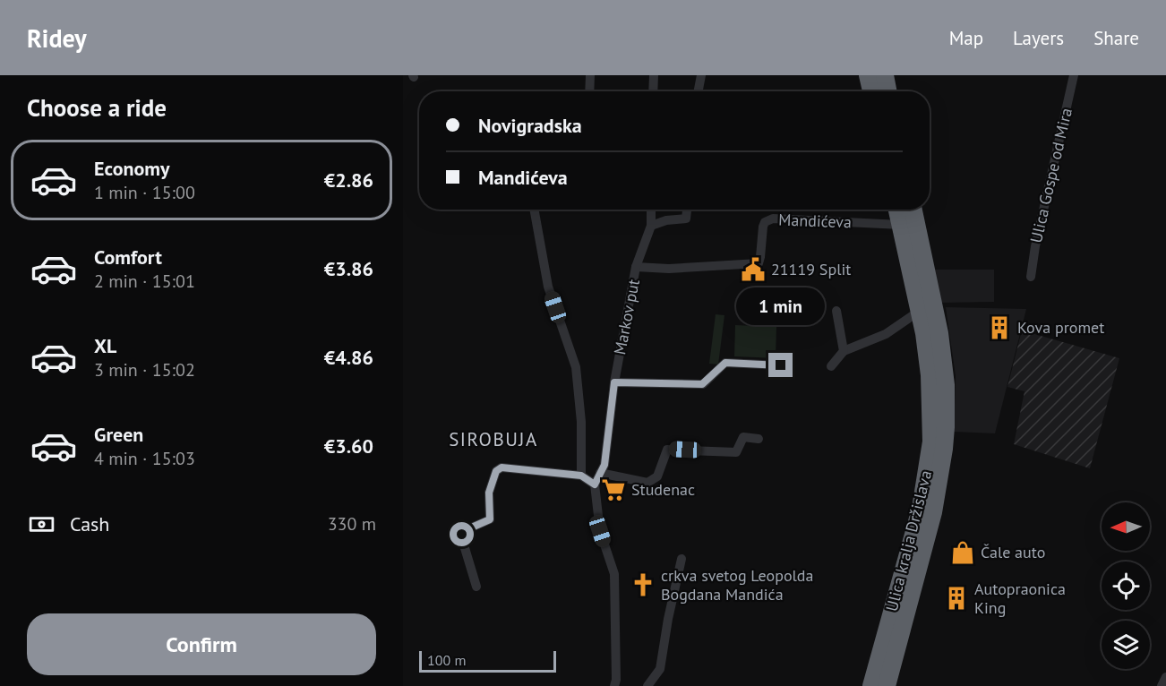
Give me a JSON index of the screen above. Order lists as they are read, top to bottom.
{
  "streets": {
    "highway": ["Ulica kralja Držislava"],
    "street": ["Ulica Gospe od Mira", "Mandićeva", "Markov put"]
  },
  "crossings": [
    ["Mandićeva", "Markov put"],
    ["Mandićeva", "Ulica kralja Držislava"]
  ],
  "districts": ["SIROBUJA"],
  "places": {
    "public building": ["21119 Split"],
    "building": ["Kova promet", "Autopraonica King"],
    "supermarket": ["Studenac"],
    "shop": ["Čale auto"],
    "church": ["crkva svetog Leopolda Bogdana Mandića"]
  },
  "scale_bar": "100 m",
  "north": "left",
  "page": {
    "header": "Ridey",
    "nav": ["Map", "Layers", "Share"],
    "heading": "Choose a ride",
    "banner": ["Novigradska", "Mandićeva"],
    "list": [
      {
        "name": "Economy",
        "note": "1 min · 15:00",
        "value": "€2.86"
      },
      {
        "name": "Comfort",
        "note": "2 min · 15:01",
        "value": "€3.86"
      },
      {
        "name": "XL",
        "note": "3 min · 15:02",
        "value": "€4.86"
      },
      {
        "name": "Green",
        "note": "4 min · 15:03",
        "value": "€3.60"
      }
    ],
    "bubble": "1 min",
    "pay": ["Cash", "330 m"],
    "buttons": "Confirm",
    "scale": "100 m"
  }
}
